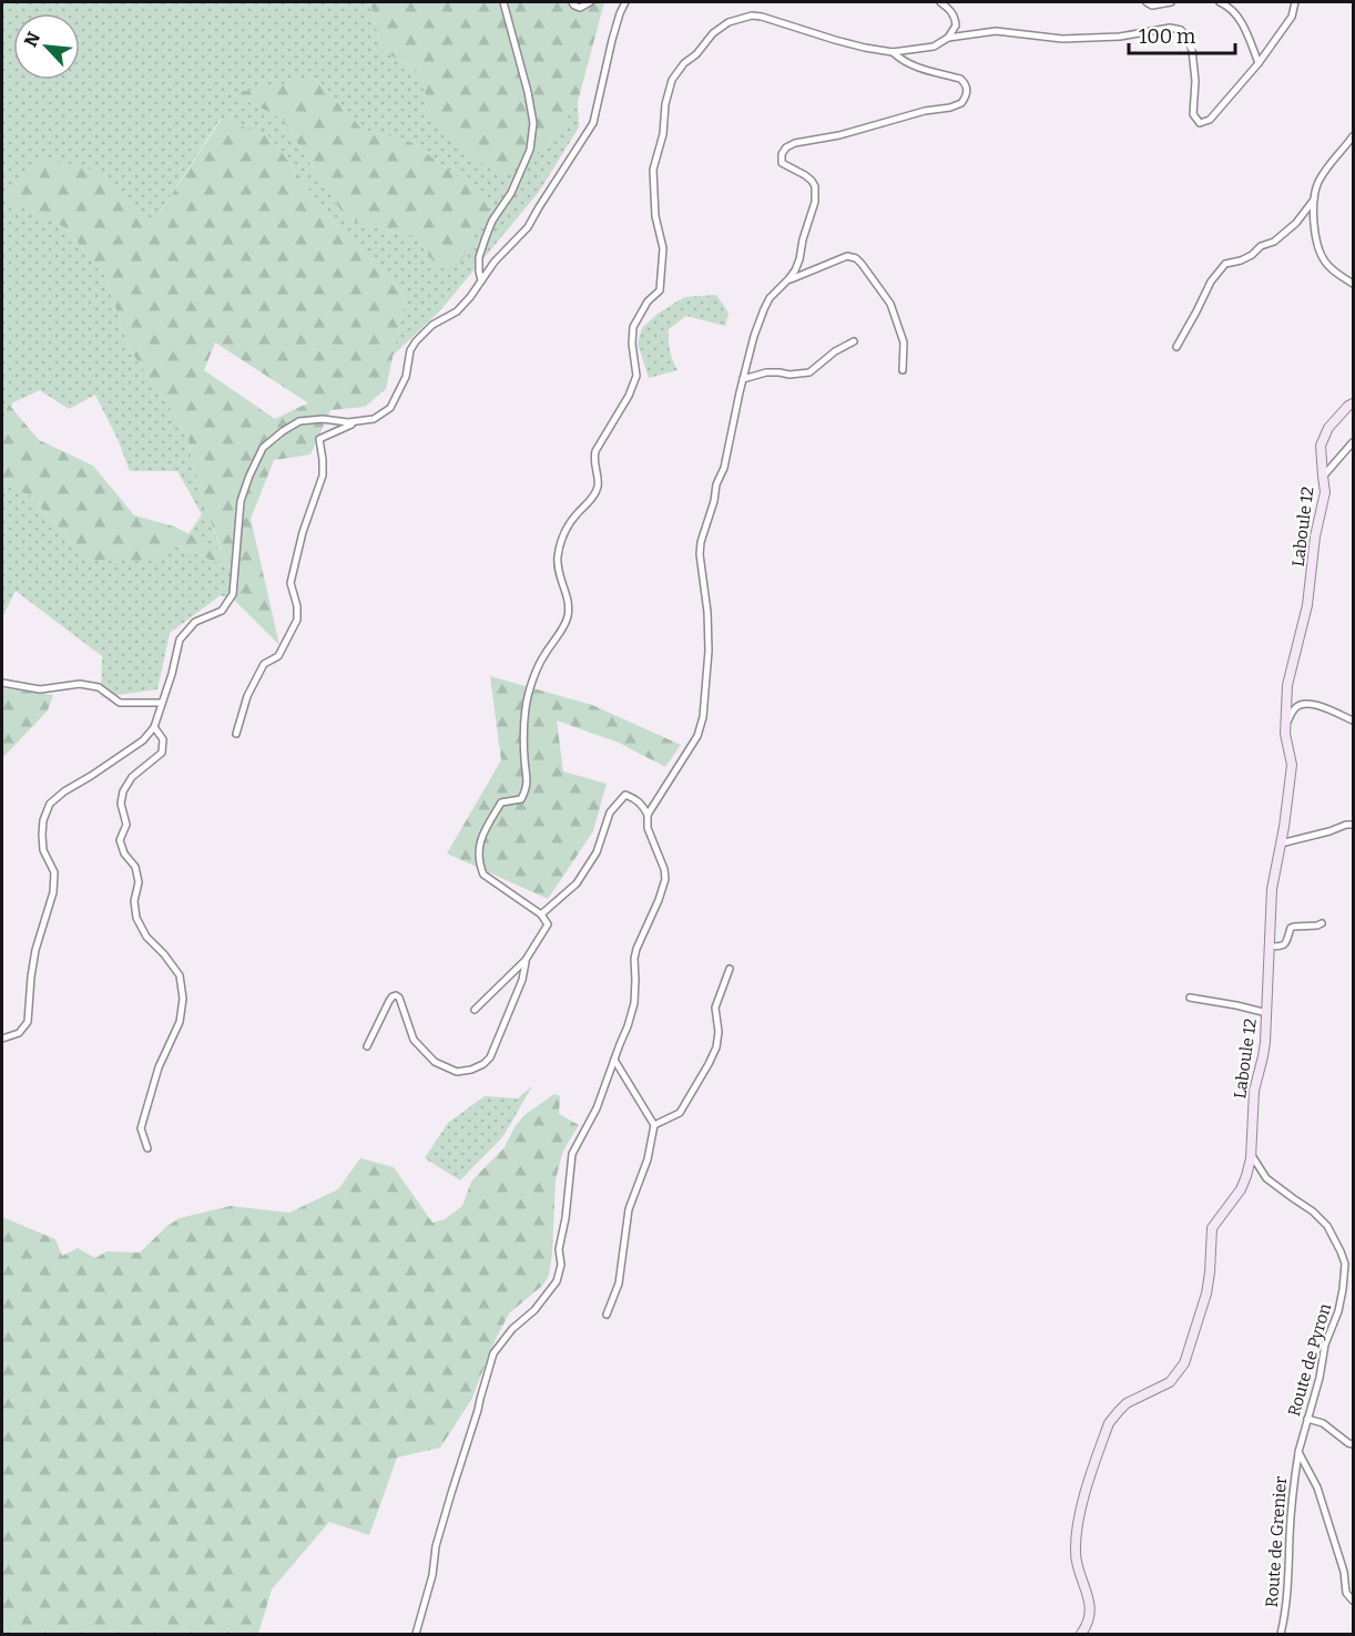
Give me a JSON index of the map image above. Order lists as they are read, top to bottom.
{
  "streets": {
    "street": ["Laboule 12", "Route de Pyron", "Route de Grenier"]
  },
  "crossings": [
    ["Route de Pyron", "Route de Grenier"]
  ],
  "scale_bar": "100 m",
  "north": "top left"
}
